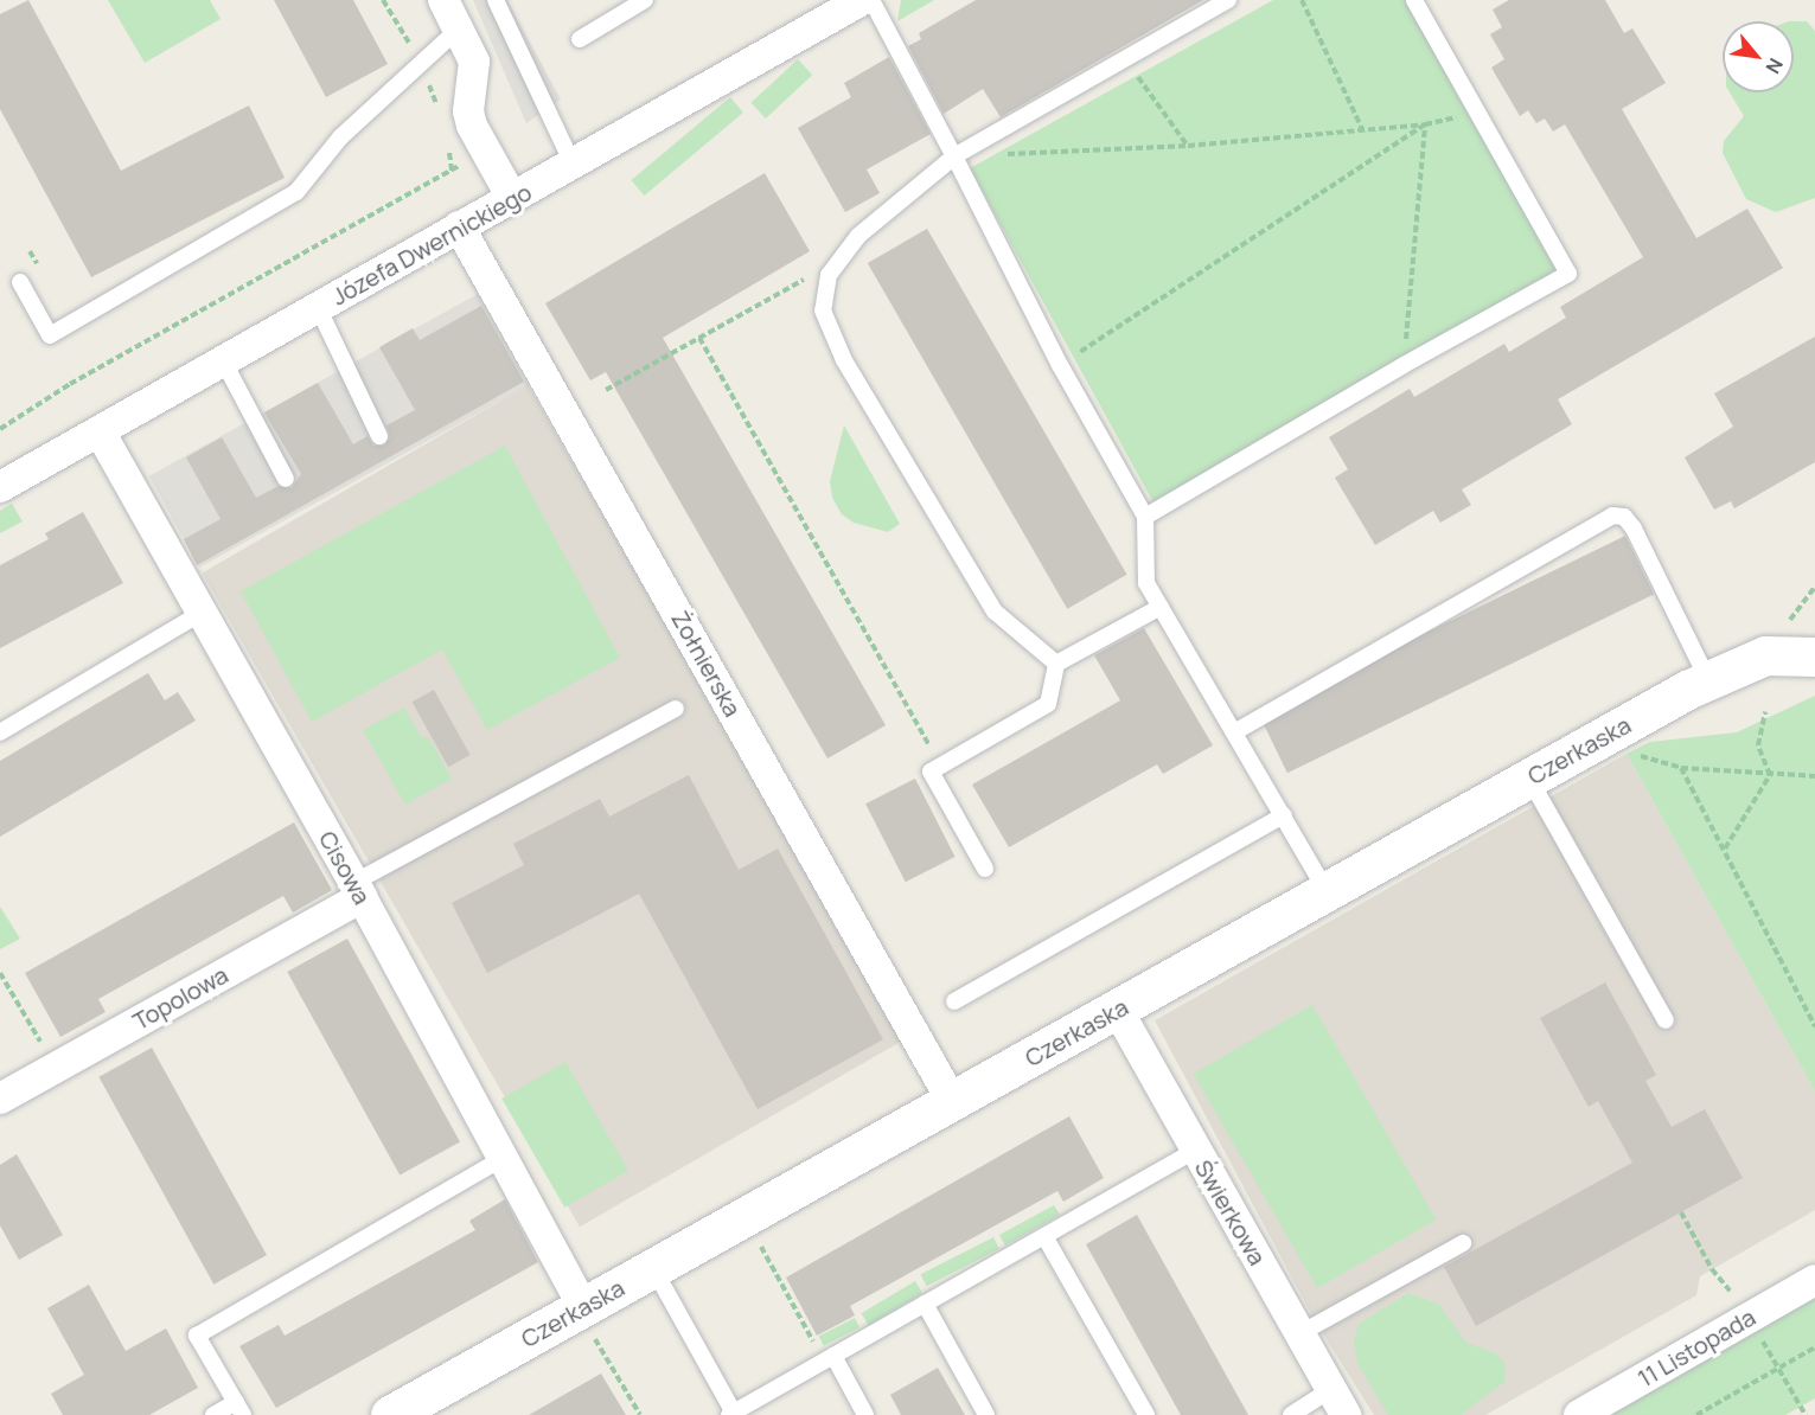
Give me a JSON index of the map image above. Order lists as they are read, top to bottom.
{
  "streets": {
    "street": [
      "Józefa Dwernickiego",
      "Żołnierska",
      "Czerkaska",
      "Cisowa",
      "Topolowa",
      "Świerkowa",
      "11 Listopada"
    ]
  },
  "crossings": [
    ["Józefa Dwernickiego", "Żołnierska"],
    ["Józefa Dwernickiego", "Cisowa"],
    ["Żołnierska", "Czerkaska"],
    ["Czerkaska", "Cisowa"],
    ["Czerkaska", "Świerkowa"],
    ["Cisowa", "Topolowa"]
  ],
  "north": "bottom right"
}
